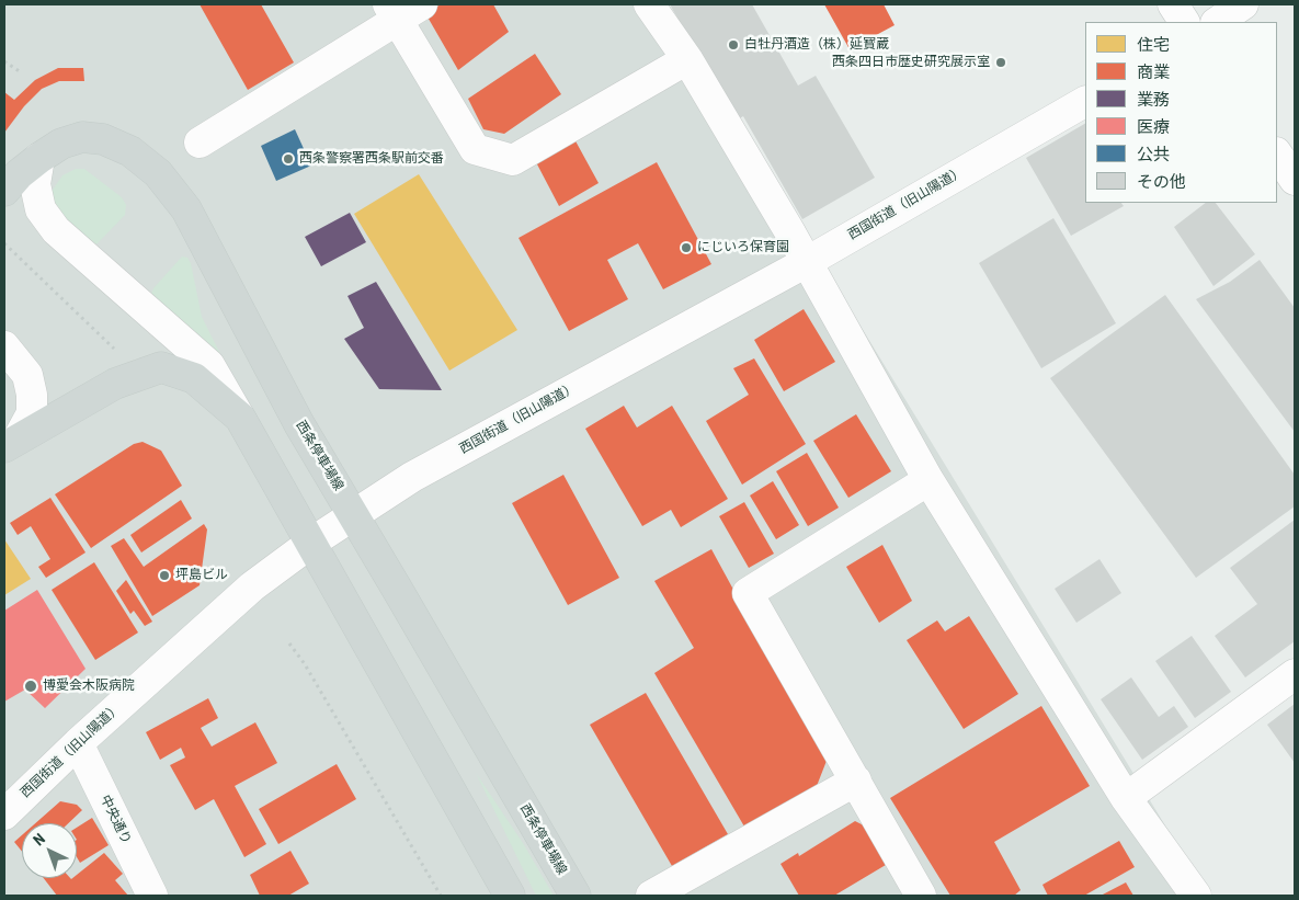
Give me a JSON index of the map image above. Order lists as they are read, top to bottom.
{
  "streets": {
    "main road": ["西条停車場線"],
    "street": ["西国街道（旧山陽道）", "中央通り"]
  },
  "crossings": [
    ["西国街道（旧山陽道）", "西条停車場線"],
    ["西国街道（旧山陽道）", "中央通り"]
  ],
  "places": [
    "白牡丹酒造（株）延寳蔵",
    "西条四日市歴史研究展示室",
    "西条警察署西条駅前交番",
    "にじいろ保育園",
    "坪島ビル",
    "博愛会木阪病院"
  ],
  "legend": [
    "住宅",
    "商業",
    "業務",
    "医療",
    "公共",
    "その他"
  ],
  "north": "top left"
}
